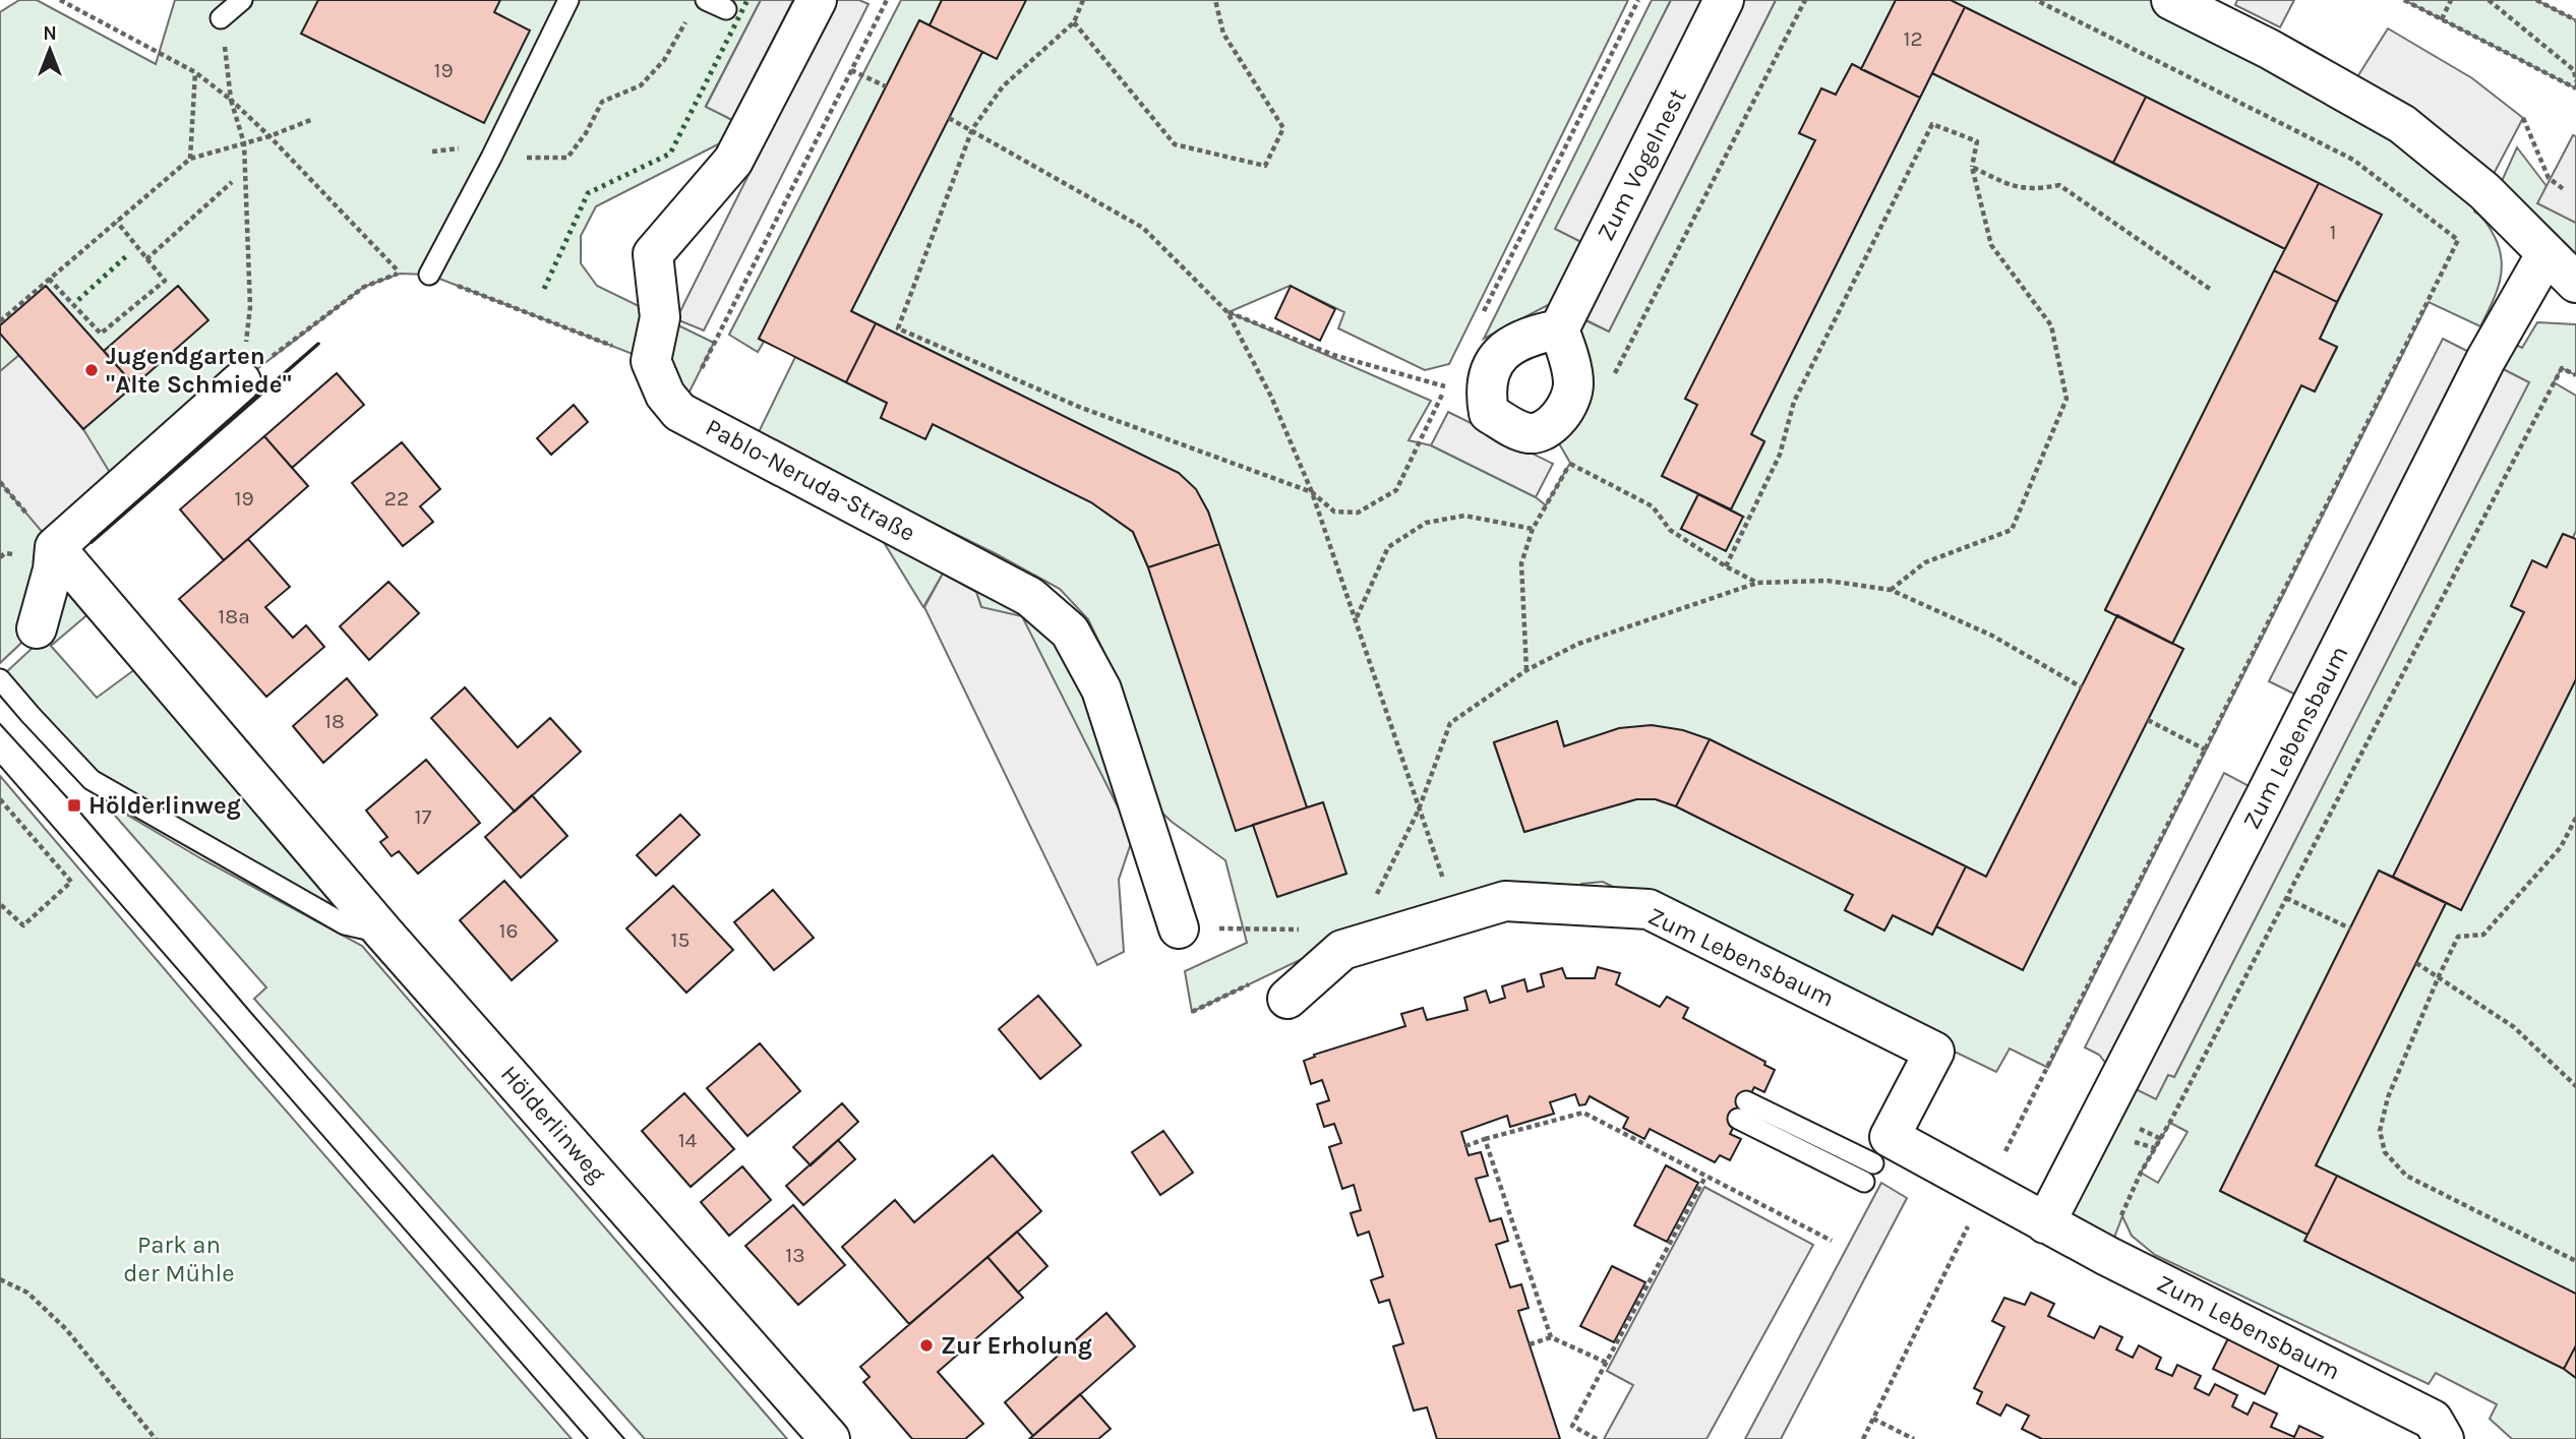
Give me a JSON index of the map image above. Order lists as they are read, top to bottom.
{
  "streets": {
    "street": [
      "Zum Vogelnest",
      "Pablo-Neruda-Straße",
      "Zum Lebensbaum",
      "Hölderlinweg"
    ]
  },
  "parks": ["Park an der Mühle"],
  "places": {
    "other": ["Jugendgarten \"Alte Schmiede\"", "Zur Erholung"],
    "transit": ["Hölderlinweg"]
  },
  "house_numbers": [
    "12",
    "19",
    "1",
    "19",
    "22",
    "18a",
    "18",
    "17",
    "16",
    "15",
    "14",
    "13"
  ],
  "north": "top"
}
